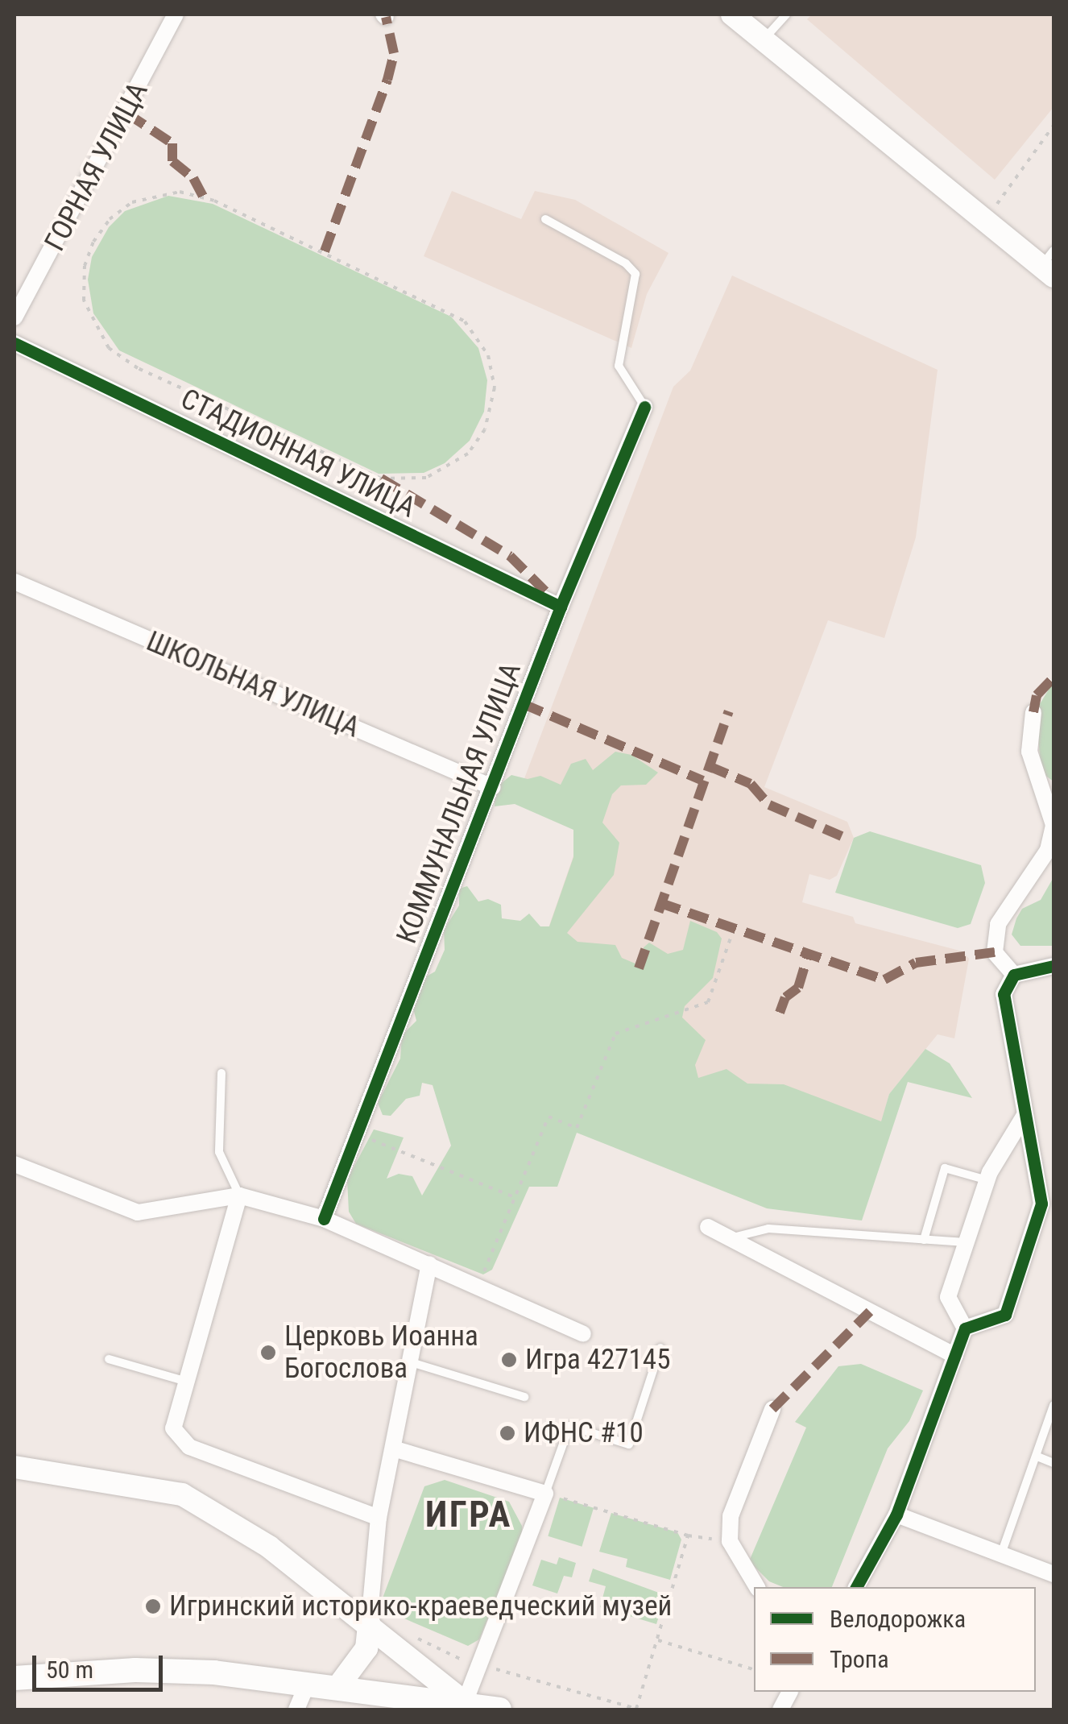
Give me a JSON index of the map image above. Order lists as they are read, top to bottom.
{
  "streets": {
    "street": [
      "ГОРНАЯ УЛИЦА",
      "СТАДИОННАЯ УЛИЦА",
      "ШКОЛЬНАЯ УЛИЦА",
      "КОММУНАЛЬНАЯ УЛИЦА"
    ]
  },
  "crossings": [
    ["СТАДИОННАЯ УЛИЦА", "КОММУНАЛЬНАЯ УЛИЦА"],
    ["ШКОЛЬНАЯ УЛИЦА", "КОММУНАЛЬНАЯ УЛИЦА"]
  ],
  "districts": ["ИГРА"],
  "places": [
    "Церковь Иоанна Богослова",
    "Игра 427145",
    "ИФНС #10",
    "Игринский историко-краеведческий музей"
  ],
  "legend": ["Велодорожка", "Тропа"],
  "scale_bar": "50 m"
}
